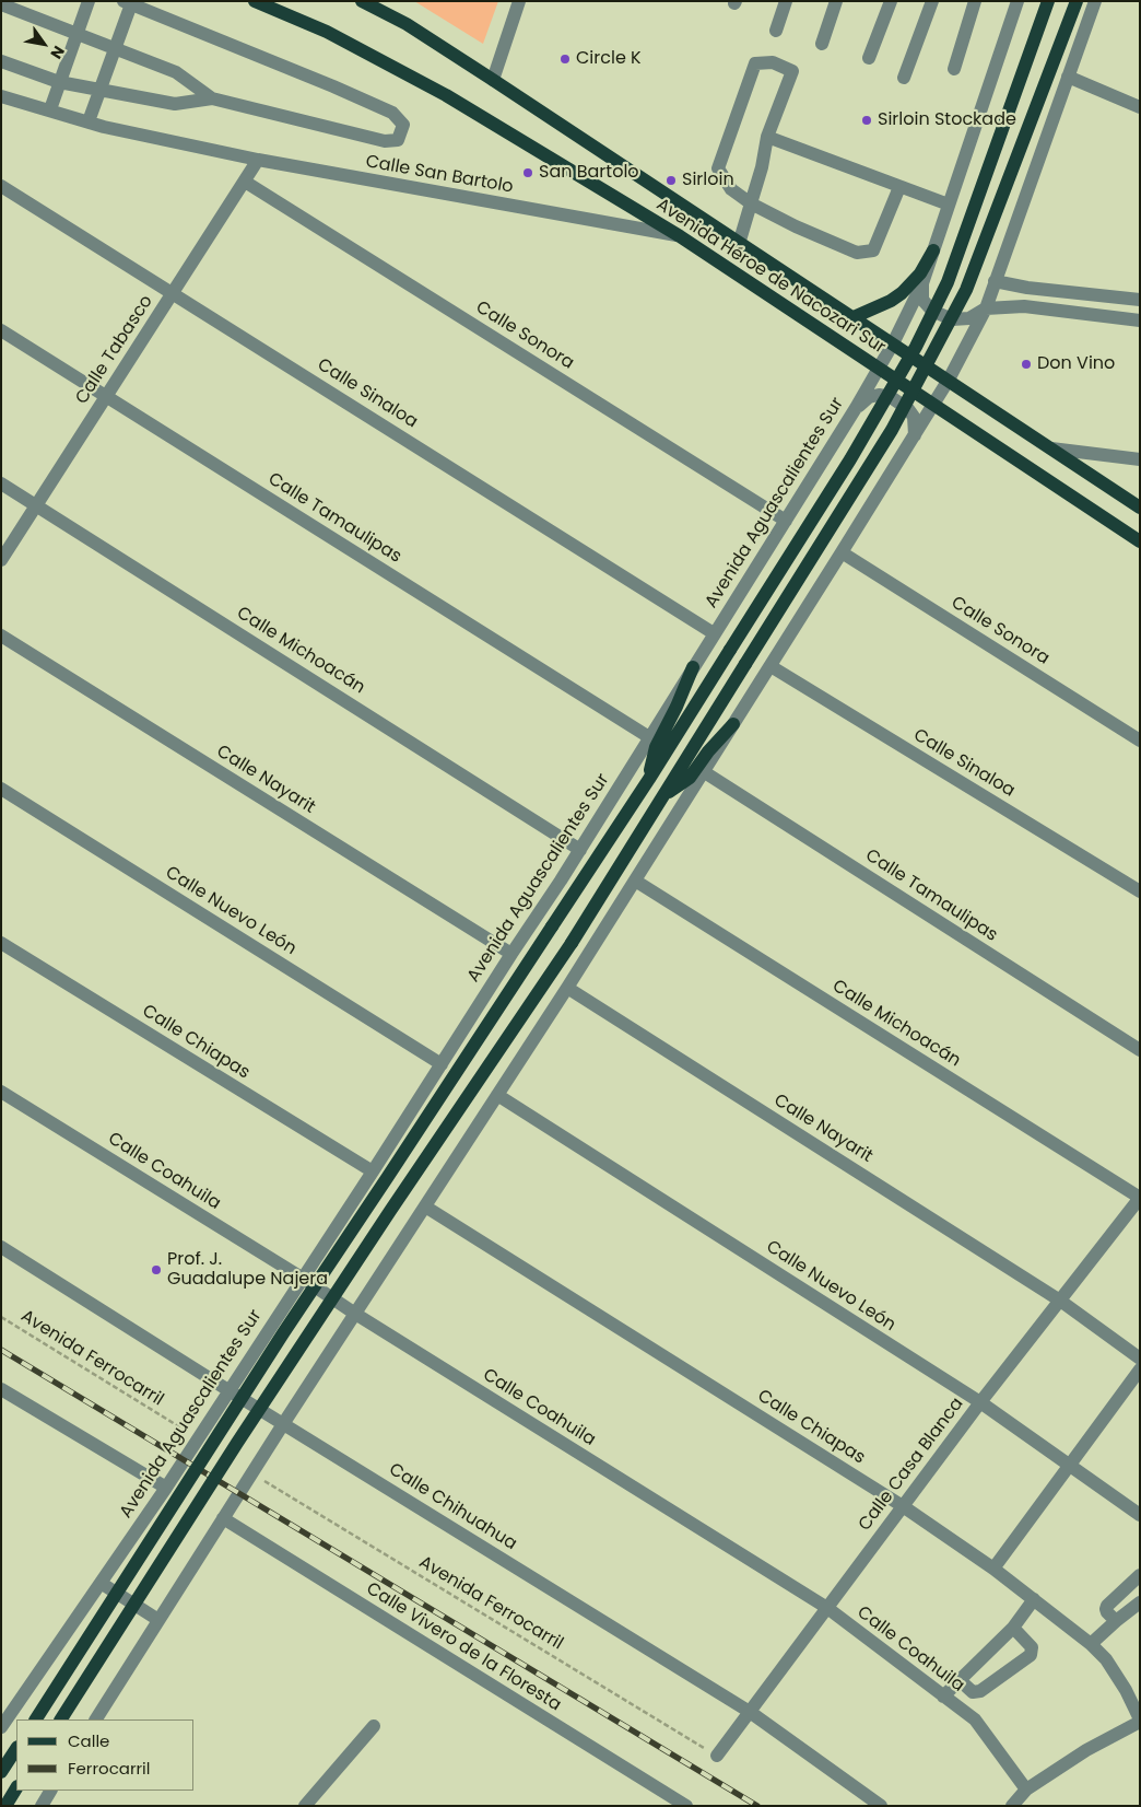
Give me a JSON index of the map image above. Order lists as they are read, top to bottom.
{
  "streets": {
    "main road": ["Avenida Héroe de Nacozari Sur", "Avenida Aguascalientes Sur"],
    "street": [
      "Calle San Bartolo",
      "Calle Sonora",
      "Calle Tabasco",
      "Calle Sinaloa",
      "Calle Tamaulipas",
      "Calle Michoacán",
      "Calle Nayarit",
      "Calle Nuevo León",
      "Calle Chiapas",
      "Calle Coahuila",
      "Calle Casa Blanca",
      "Calle Chihuahua",
      "Calle Vivero de la Floresta"
    ],
    "path": ["Avenida Ferrocarril"]
  },
  "crossings": [
    ["Calle San Bartolo", "Avenida Héroe de Nacozari Sur"],
    ["Calle San Bartolo", "Calle Tabasco"],
    ["Avenida Héroe de Nacozari Sur", "Avenida Aguascalientes Sur"],
    ["Calle Sonora", "Calle Tabasco"],
    ["Calle Sonora", "Avenida Aguascalientes Sur"],
    ["Calle Tabasco", "Calle Sinaloa"],
    ["Calle Tabasco", "Calle Tamaulipas"],
    ["Calle Tabasco", "Calle Michoacán"],
    ["Calle Sinaloa", "Avenida Aguascalientes Sur"],
    ["Avenida Aguascalientes Sur", "Calle Tamaulipas"],
    ["Avenida Aguascalientes Sur", "Calle Michoacán"],
    ["Avenida Aguascalientes Sur", "Calle Nayarit"],
    ["Avenida Aguascalientes Sur", "Calle Nuevo León"],
    ["Avenida Aguascalientes Sur", "Calle Chiapas"],
    ["Avenida Aguascalientes Sur", "Calle Coahuila"],
    ["Avenida Aguascalientes Sur", "Avenida Ferrocarril"],
    ["Avenida Aguascalientes Sur", "Calle Chihuahua"],
    ["Calle Michoacán", "Calle Casa Blanca"],
    ["Calle Nayarit", "Calle Casa Blanca"],
    ["Calle Nuevo León", "Calle Casa Blanca"],
    ["Calle Chiapas", "Calle Casa Blanca"],
    ["Calle Coahuila", "Calle Casa Blanca"],
    ["Avenida Ferrocarril", "Calle Casa Blanca"],
    ["Calle Casa Blanca", "Calle Chihuahua"]
  ],
  "places": [
    "Circle K",
    "Sirloin Stockade",
    "San Bartolo",
    "Sirloin",
    "Don Vino",
    "Prof. J. Guadalupe Najera"
  ],
  "legend": ["Calle", "Ferrocarril"],
  "north": "bottom right"
}
